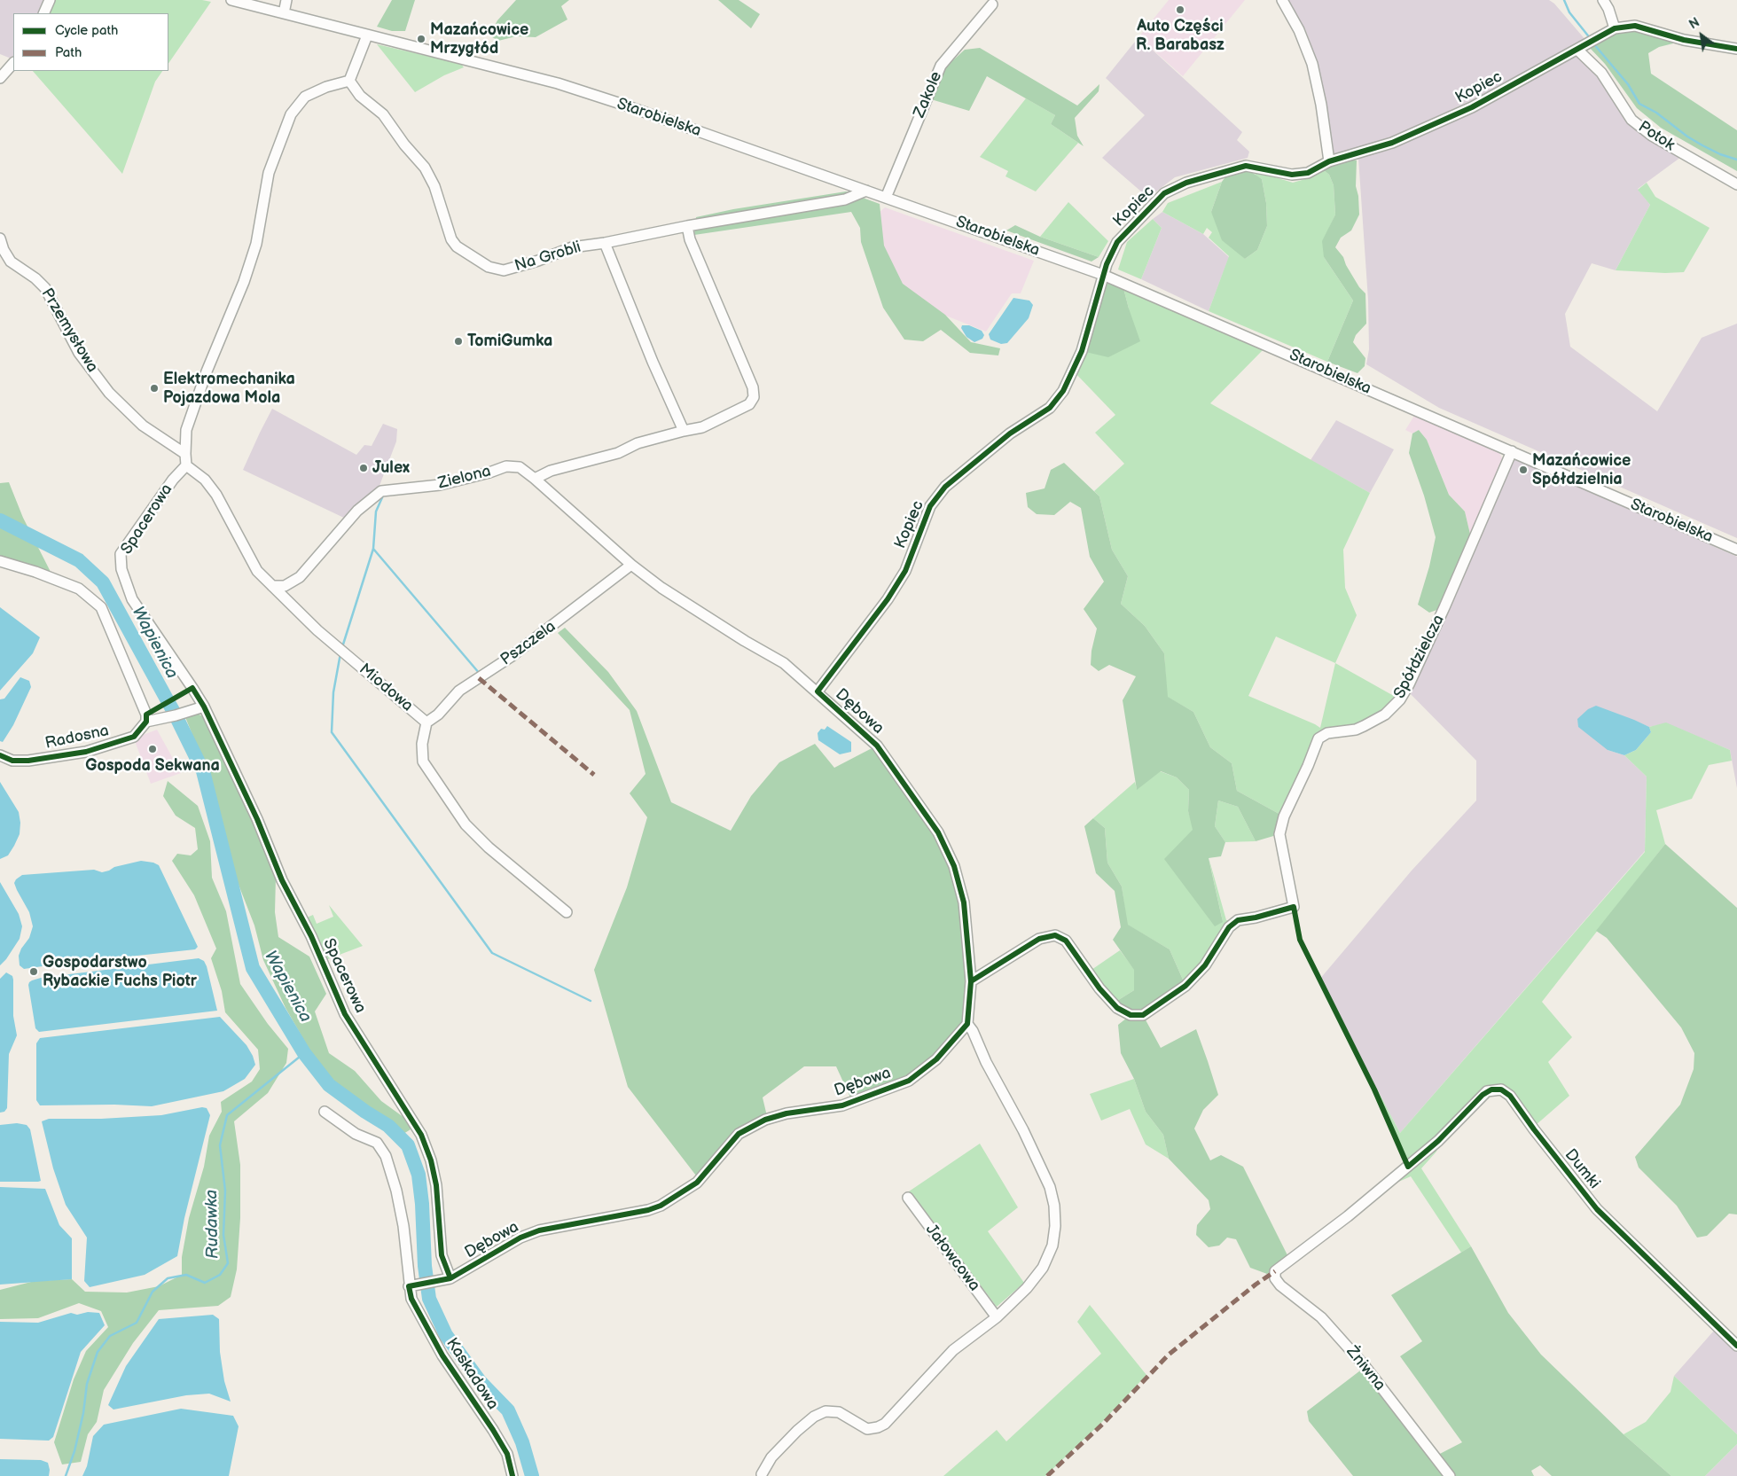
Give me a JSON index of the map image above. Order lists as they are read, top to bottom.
{
  "streets": {
    "street": [
      "Kopiec",
      "Zakole",
      "Starobielska",
      "Potok",
      "Na Grobli",
      "Przemysłowa",
      "Zielona",
      "Spacerowa",
      "Pszczela",
      "Spółdzielcza",
      "Miodowa",
      "Dębowa",
      "Radosna",
      "Dumki",
      "Jałowcowa",
      "Żniwna",
      "Kaskadowa"
    ]
  },
  "crossings": [
    ["Kopiec", "Starobielska"],
    ["Kopiec", "Potok"],
    ["Kopiec", "Dębowa"],
    ["Zakole", "Starobielska"],
    ["Starobielska", "Na Grobli"],
    ["Starobielska", "Spółdzielcza"],
    ["Zielona", "Miodowa"],
    ["Zielona", "Dębowa"],
    ["Spacerowa", "Miodowa"],
    ["Spacerowa", "Dębowa"],
    ["Pszczela", "Miodowa"],
    ["Pszczela", "Dębowa"],
    ["Spółdzielcza", "Dębowa"],
    ["Dębowa", "Kaskadowa"],
    ["Dumki", "Żniwna"]
  ],
  "water": ["Wapienica", "Rudawka"],
  "places": [
    "Auto Części R. Barabasz",
    "Mazańcowice Mrzygłód",
    "TomiGumka",
    "Elektromechanika Pojazdowa Mola",
    "Julex",
    "Mazańcowice Spółdzielnia",
    "Gospoda Sekwana",
    "Gospodarstwo Rybackie Fuchs Piotr"
  ],
  "legend": ["Cycle path", "Path"],
  "north": "top left"
}
